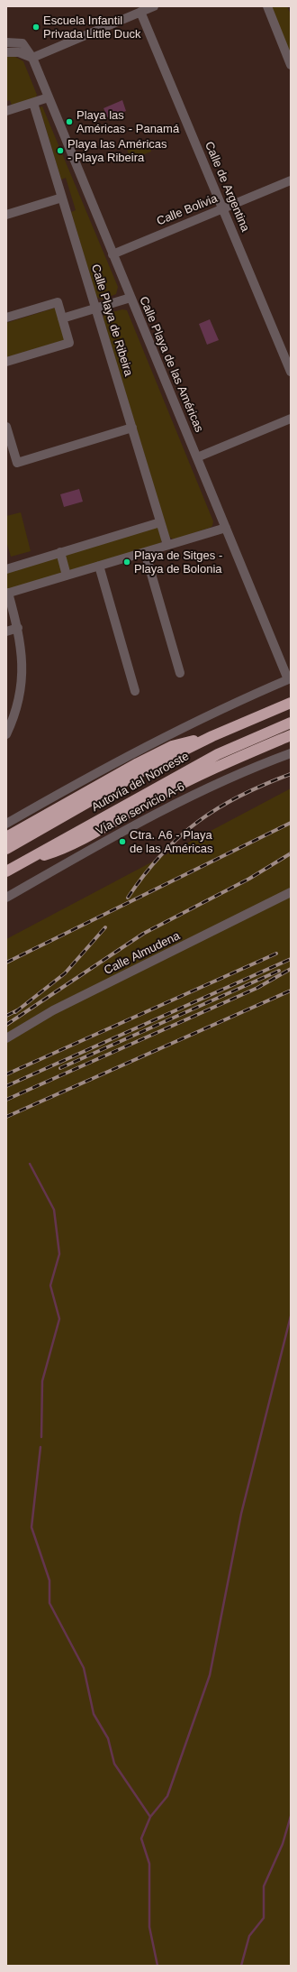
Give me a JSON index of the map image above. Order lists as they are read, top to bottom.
{
  "streets": {
    "highway": ["Autovía del Noroeste"],
    "street": [
      "Calle de Argentina",
      "Calle Bolivia",
      "Calle Playa de Ribeira",
      "Calle Playa de las Américas",
      "Vía de servicio A-6",
      "Calle Almudena"
    ]
  },
  "crossings": [
    ["Calle de Argentina", "Calle Bolivia"],
    ["Calle Bolivia", "Calle Playa de las Américas"]
  ],
  "places": [
    "Escuela Infantil Privada Little Duck",
    "Playa las Américas - Panamá",
    "Playa las Américas - Playa Ribeira",
    "Playa de Sitges - Playa de Bolonia",
    "Ctra. A6 - Playa de las Américas"
  ]
}
